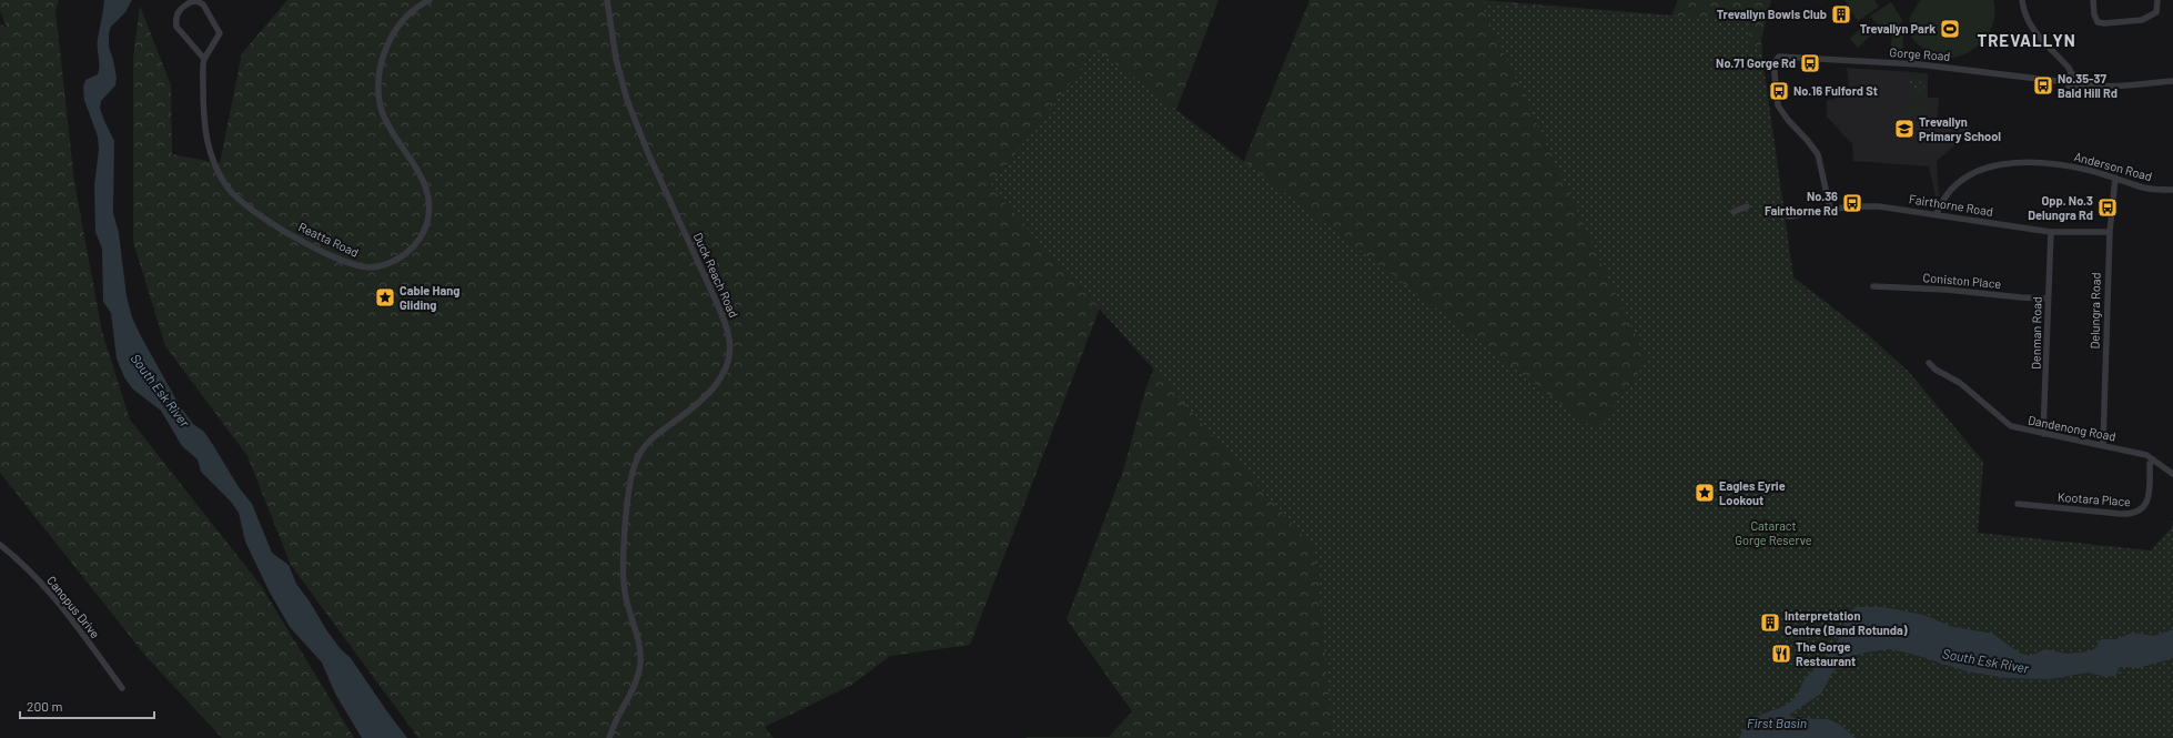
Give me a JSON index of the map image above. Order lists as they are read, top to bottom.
{
  "streets": {
    "street": [
      "Gorge Road",
      "Anderson Road",
      "Fairthorne Road",
      "Reatta Road",
      "Duck Reach Road",
      "Coniston Place",
      "Delungra Road",
      "Denman Road",
      "Dandenong Road",
      "Kootara Place",
      "Canopus Drive"
    ]
  },
  "crossings": [
    ["Gorge Road", "Fairthorne Road"],
    ["Anderson Road", "Fairthorne Road"],
    ["Anderson Road", "Delungra Road"],
    ["Fairthorne Road", "Delungra Road"],
    ["Fairthorne Road", "Denman Road"],
    ["Coniston Place", "Denman Road"],
    ["Delungra Road", "Dandenong Road"],
    ["Denman Road", "Dandenong Road"],
    ["Dandenong Road", "Kootara Place"]
  ],
  "districts": ["TREVALLYN"],
  "water": ["South Esk River", "First Basin"],
  "parks": ["Cataract Gorge Reserve"],
  "places": {
    "building": ["Trevallyn Bowls Club", "Interpretation Centre (Band Rotunda)"],
    "sports": ["Trevallyn Park"],
    "bus stop": [
      "No.71 Gorge Rd",
      "No.35-37 Bald Hill Rd",
      "No.16 Fulford St",
      "No.36 Fairthorne Rd",
      "Opp. No.3 Delungra Rd"
    ],
    "school or university": ["Trevallyn Primary School"],
    "place": ["Cable Hang Gliding", "Eagles Eyrie Lookout"],
    "restaurant": ["The Gorge Restaurant"]
  },
  "scale_bar": "200 m"
}
